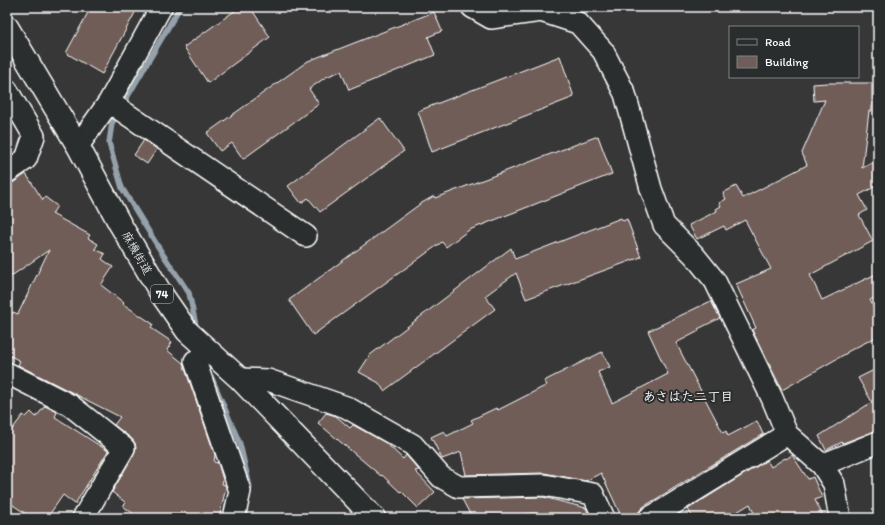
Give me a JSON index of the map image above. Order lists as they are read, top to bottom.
{
  "streets": {
    "main road": ["麻機街道", "74"]
  },
  "districts": ["あさはた二丁目"],
  "legend": ["Road", "Building"]
}
